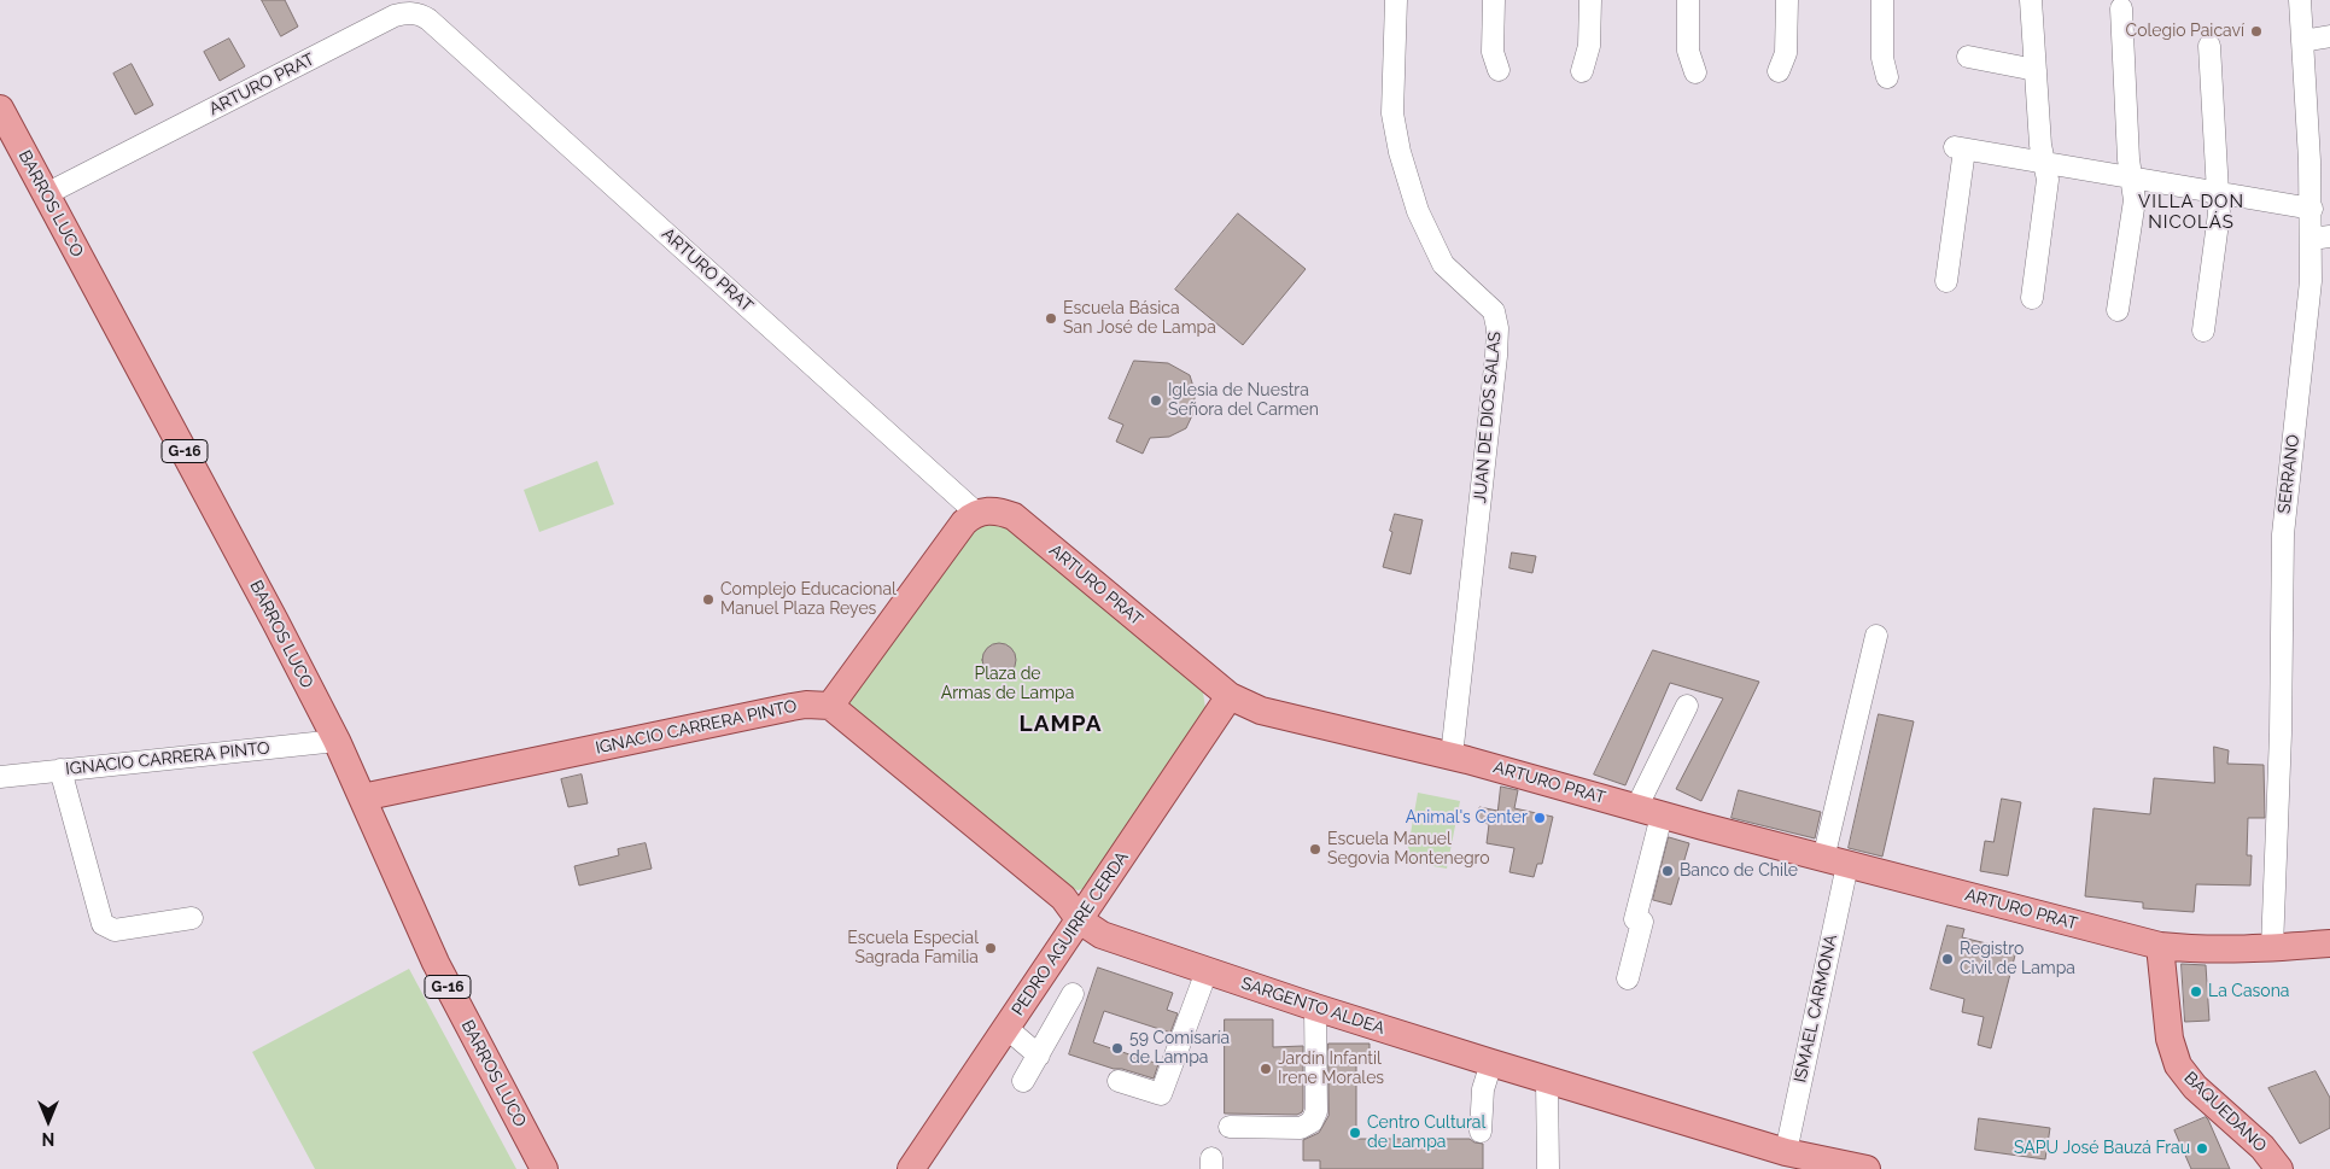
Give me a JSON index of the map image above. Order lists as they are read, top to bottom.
{
  "streets": {
    "main road": [
      "ARTURO PRAT",
      "BARROS LUCO",
      "G-16",
      "IGNACIO CARRERA PINTO",
      "PEDRO AGUIRRE CERDA",
      "SARGENTO ALDEA",
      "BAQUEDANO"
    ],
    "street": ["JUAN DE DIOS SALAS", "SERRANO", "ISMAEL CARMONA"]
  },
  "crossings": [
    ["ARTURO PRAT", "BARROS LUCO"],
    ["ARTURO PRAT", "JUAN DE DIOS SALAS"],
    ["ARTURO PRAT", "SERRANO"],
    ["ARTURO PRAT", "PEDRO AGUIRRE CERDA"],
    ["ARTURO PRAT", "ISMAEL CARMONA"],
    ["ARTURO PRAT", "BAQUEDANO"],
    ["BARROS LUCO", "IGNACIO CARRERA PINTO"],
    ["IGNACIO CARRERA PINTO", "SARGENTO ALDEA"],
    ["PEDRO AGUIRRE CERDA", "SARGENTO ALDEA"],
    ["SARGENTO ALDEA", "ISMAEL CARMONA"]
  ],
  "districts": ["VILLA DON NICOLÁS", "LAMPA"],
  "parks": ["Plaza de Armas de Lampa"],
  "places": [
    "Colegio Paicaví",
    "Escuela Básica San José de Lampa",
    "Iglesia de Nuestra Señora del Carmen",
    "Complejo Educacional Manuel Plaza Reyes",
    "Animal's Center",
    "Escuela Manuel Segovia Montenegro",
    "Banco de Chile",
    "Escuela Especial Sagrada Familia",
    "Registro Civil de Lampa",
    "La Casona",
    "59 Comisaría de Lampa",
    "Jardín Infantil Irene Morales",
    "Centro Cultural de Lampa",
    "SAPU José Bauzá Frau"
  ],
  "north": "bottom"
}
